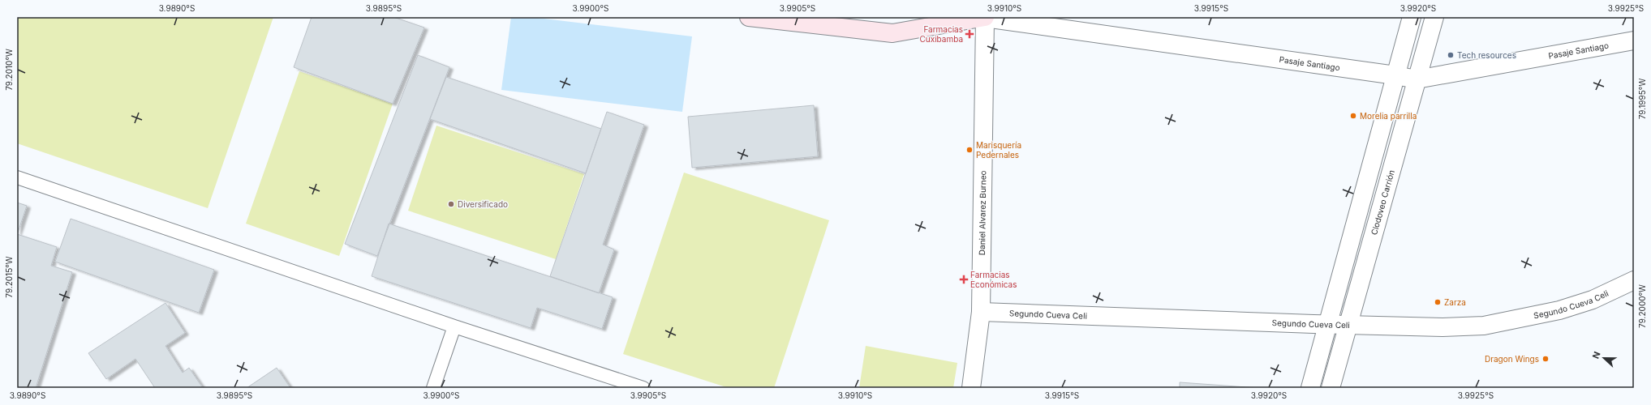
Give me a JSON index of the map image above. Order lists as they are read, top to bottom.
{
  "streets": {
    "street": [
      "Pasaje Santiago",
      "Clodoveo Carrión",
      "Daniel Alvarez Burneo",
      "Segundo Cueva Celi"
    ]
  },
  "crossings": [
    ["Pasaje Santiago", "Clodoveo Carrión"],
    ["Pasaje Santiago", "Daniel Alvarez Burneo"],
    ["Clodoveo Carrión", "Segundo Cueva Celi"],
    ["Daniel Alvarez Burneo", "Segundo Cueva Celi"]
  ],
  "places": {
    "health": ["Farmacias Cuxibamba", "Farmacias Económicas"],
    "other": [
      "Tech resources",
      "Morelia parrilla",
      "Marisquería Pedernales",
      "Diversificado",
      "Zarza",
      "Dragon Wings"
    ]
  },
  "north": "left",
  "coordinates": [
    "3.9890°S",
    "3.9895°S",
    "3.9900°S",
    "3.9905°S",
    "3.9910°S",
    "3.9915°S",
    "3.9920°S",
    "3.9925°S",
    "79.2010°W",
    "79.1995°W",
    "79.2015°W",
    "79.2000°W"
  ]
}
